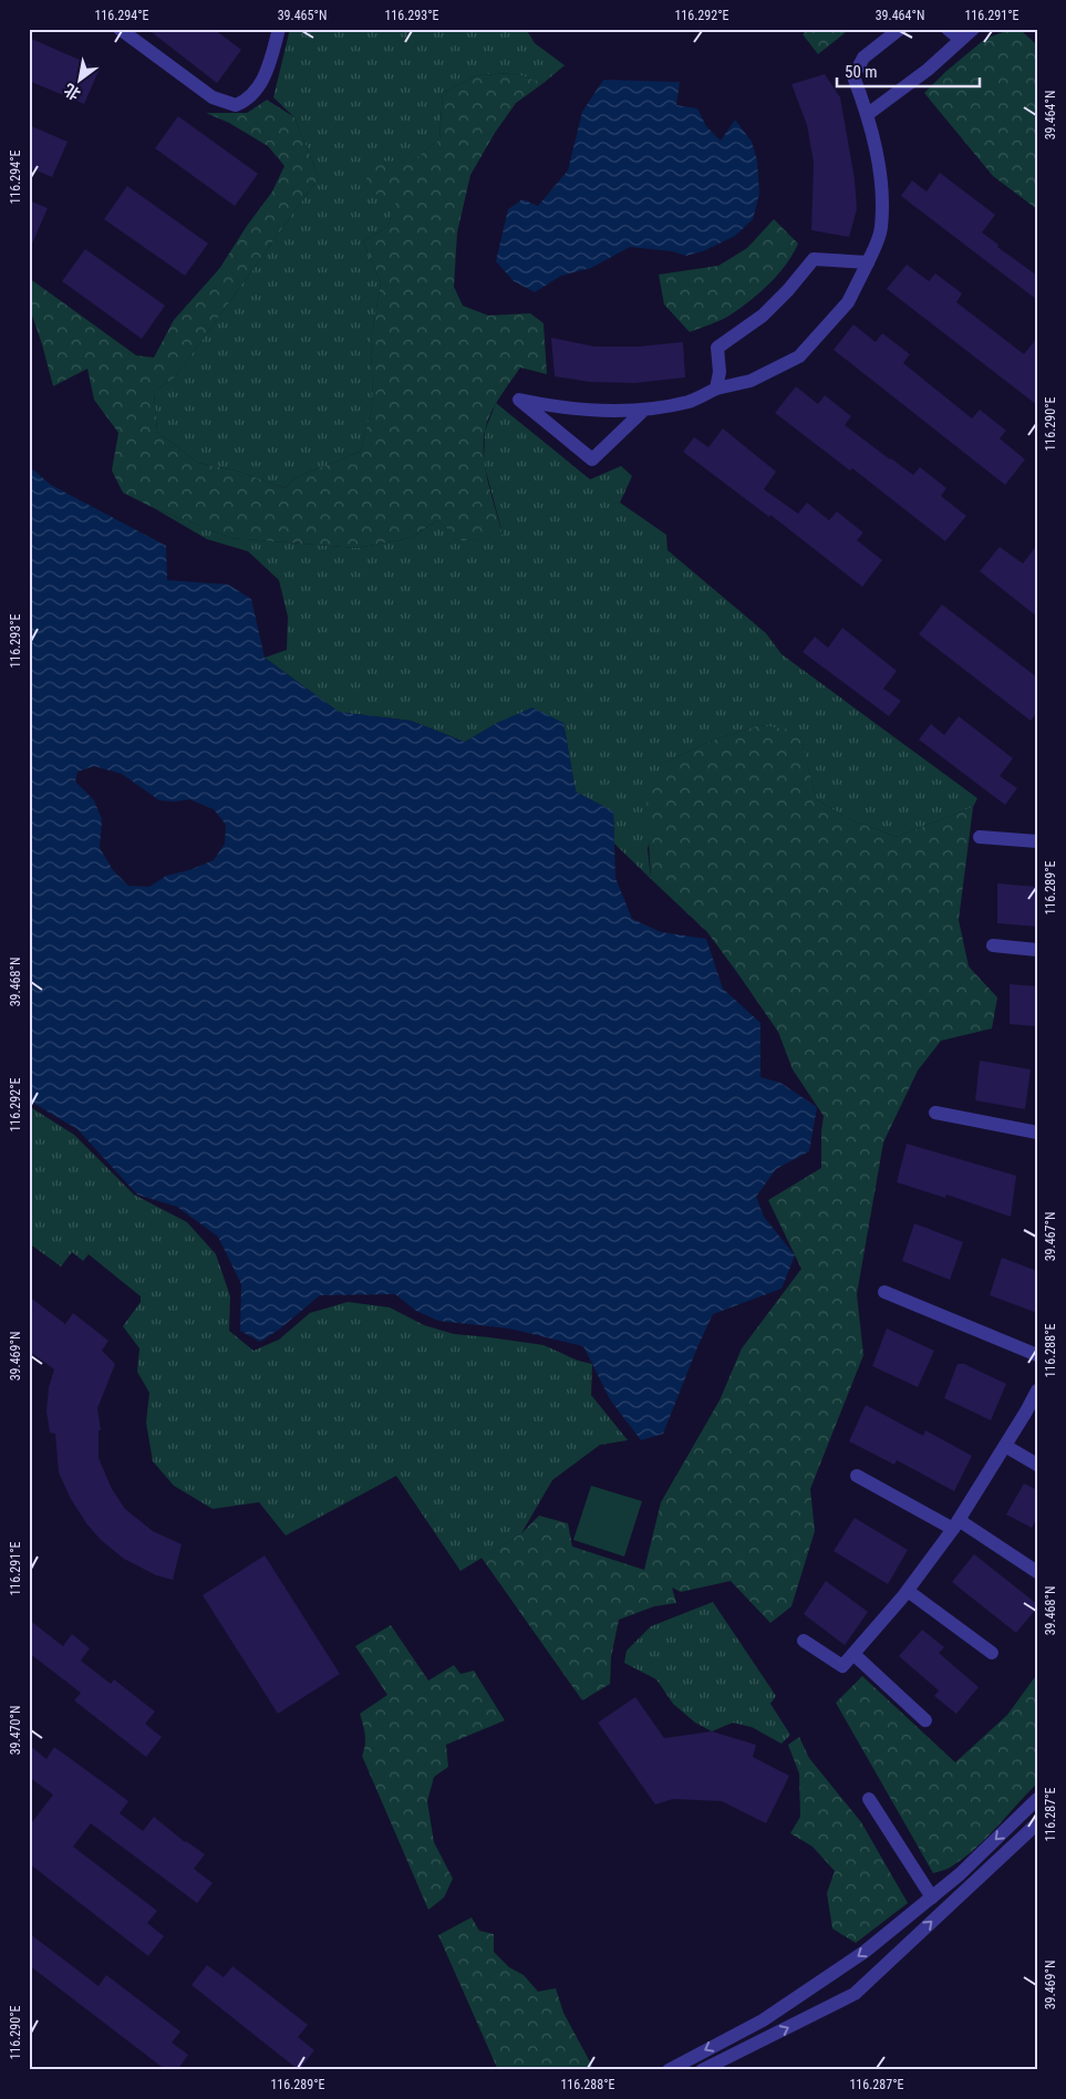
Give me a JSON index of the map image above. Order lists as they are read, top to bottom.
{
  "scale_bar": "50 m",
  "north": "bottom left",
  "coordinates": [
    "116.294°E",
    "39.465°N",
    "116.293°E",
    "116.292°E",
    "39.464°N",
    "116.291°E",
    "116.290°E",
    "116.289°E",
    "39.468°N",
    "39.467°N",
    "116.288°E",
    "39.469°N",
    "39.470°N",
    "116.287°E"
  ]
}
